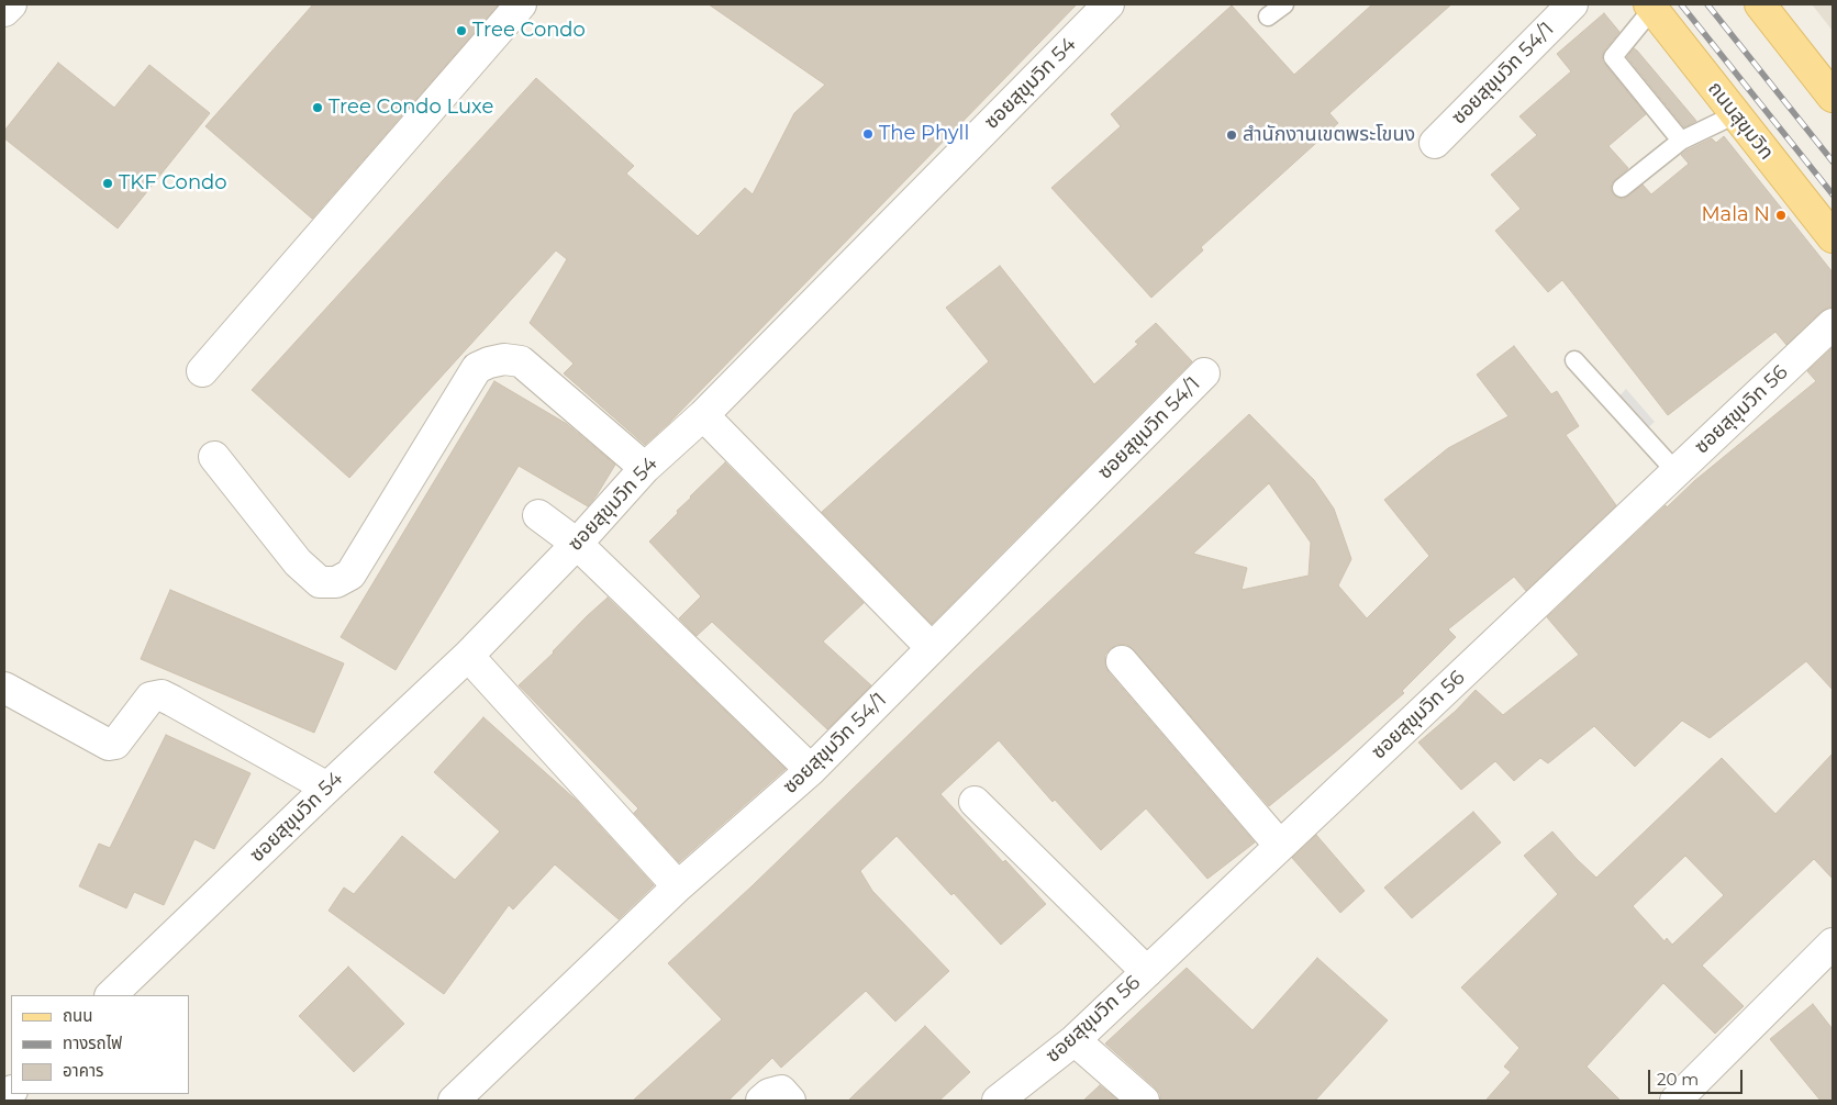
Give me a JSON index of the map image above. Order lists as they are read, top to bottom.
{
  "streets": {
    "main road": ["ถนนสุขุมวิท"],
    "street": ["ซอยสุขุมวิท 54/1", "ซอยสุขุมวิท 54", "ซอยสุขุมวิท 56"]
  },
  "places": [
    "Tree Condo",
    "Tree Condo Luxe",
    "The Phyll",
    "สำนักงานเขตพระโขนง",
    "TKF Condo",
    "Mala N"
  ],
  "legend": ["ถนน", "ทางรถไฟ", "อาคาร"],
  "scale_bar": "20 m"
}
